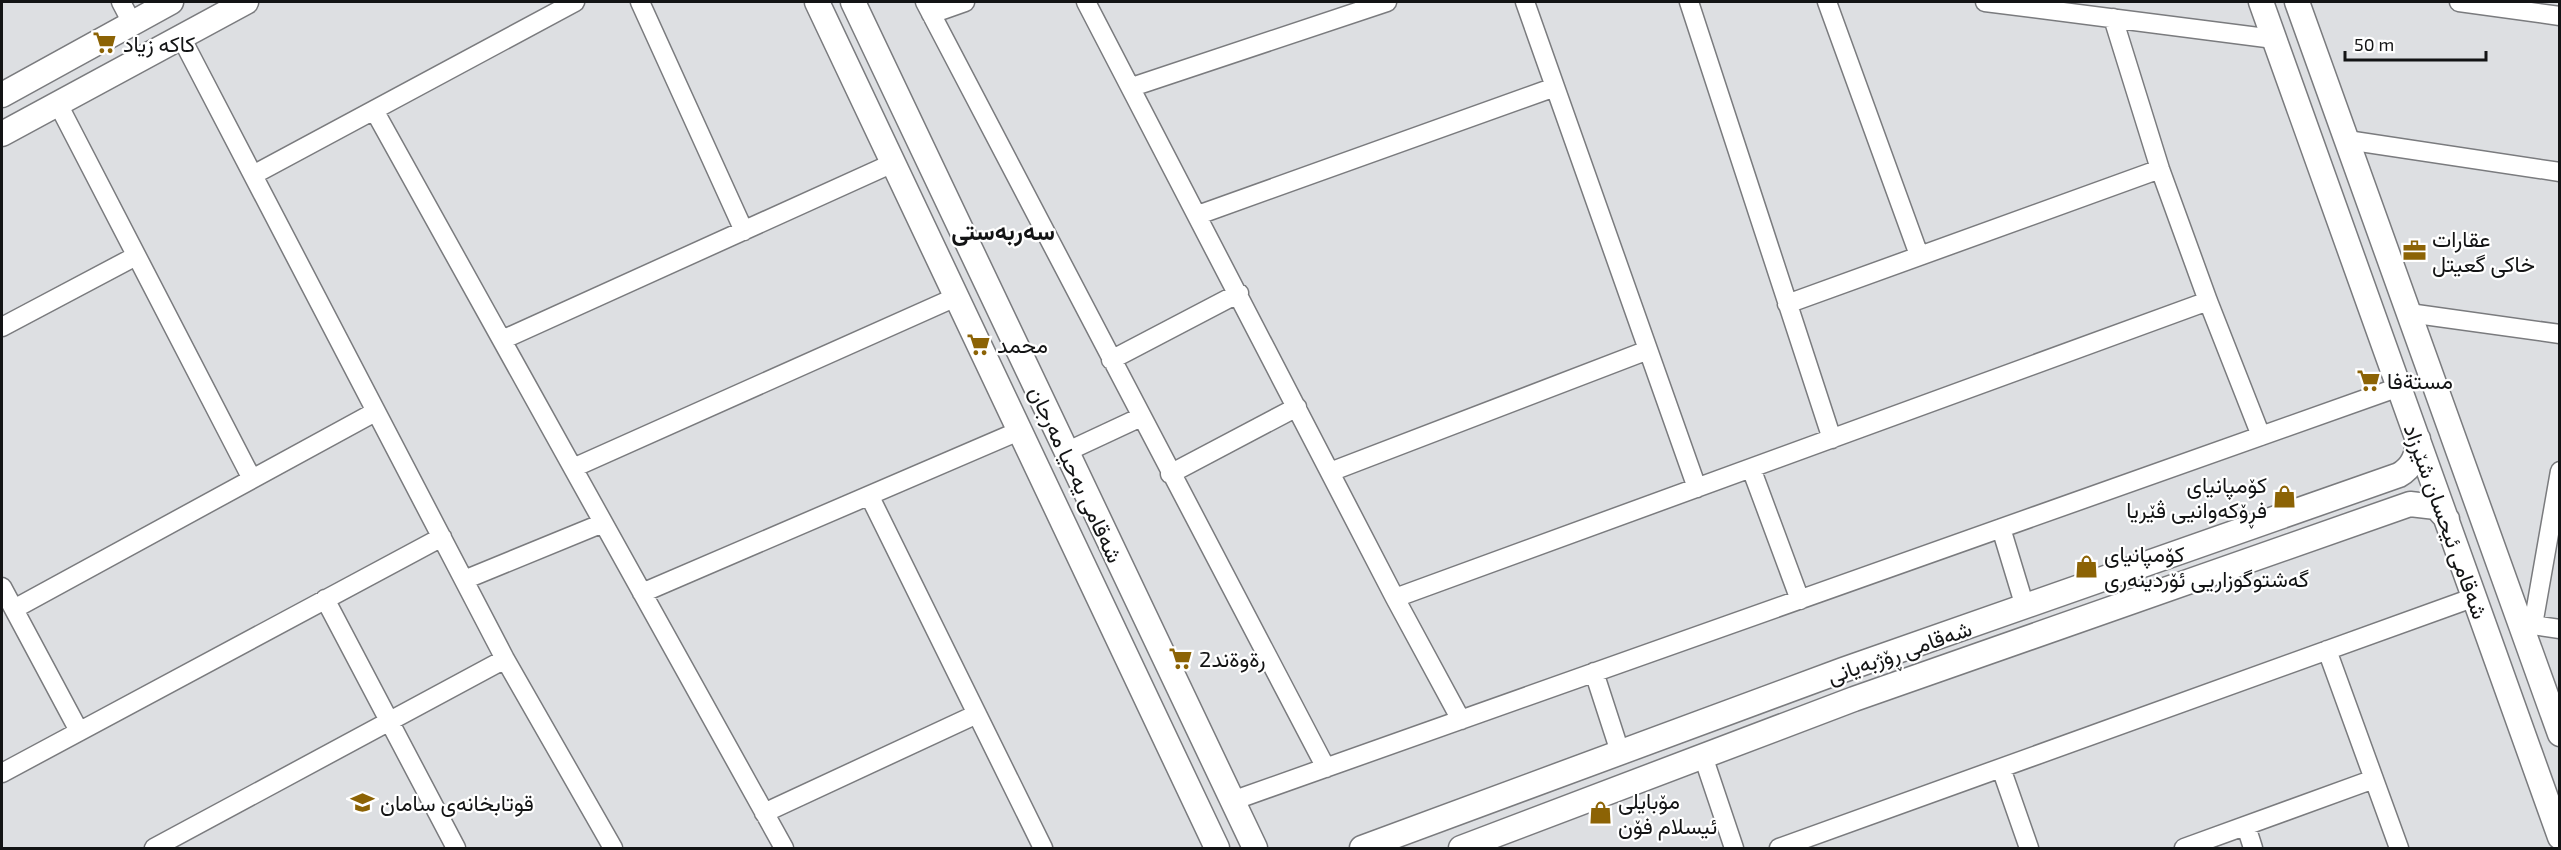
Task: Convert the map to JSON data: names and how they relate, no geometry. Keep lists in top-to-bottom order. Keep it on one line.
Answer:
{"streets":{"street":["شەقامی یەحیا مەرجان","شەقامی ئیحسان شێرزاد","شەقامی ڕۆژبەیانی"]},"districts":["سه‌ربه‌ستی"],"places":{"supermarket":["کاکە زیاد","محمد","مستةفا","رةوةند2"],"office":["عقارات خاكى گعيتل"],"shop":["کۆمپانیای فڕۆکەوانیی ڤێریا","کۆمپانیای گەشتوگوزاریی ئۆردینەری","مۆبایلی ئیسلام فۆن"],"school or university":["قوتابخانەی سامان"]},"scale_bar":"50 m"}
